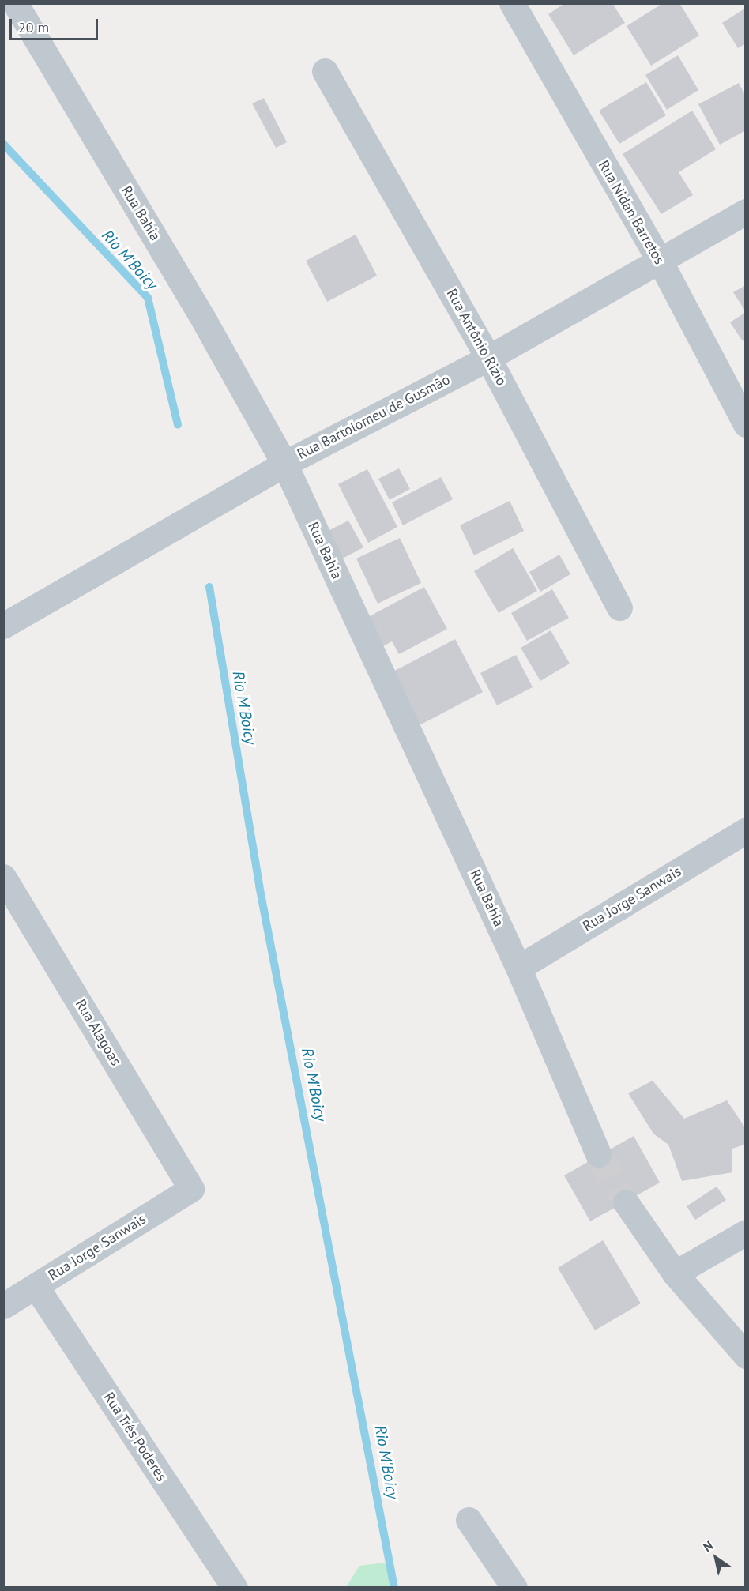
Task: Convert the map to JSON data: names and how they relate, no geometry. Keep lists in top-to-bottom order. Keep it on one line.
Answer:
{"streets":{"street":["Rua Nidan Barretos","Rua Bahia","Rua Antônio Rizio","Rua Bartolomeu de Gusmão","Rua Jorge Sanwais","Rua Alagoas","Rua Três Poderes"]},"crossings":[["Rua Nidan Barretos","Rua Bartolomeu de Gusmão"],["Rua Bahia","Rua Bartolomeu de Gusmão"],["Rua Bahia","Rua Jorge Sanwais"],["Rua Antônio Rizio","Rua Bartolomeu de Gusmão"],["Rua Jorge Sanwais","Rua Alagoas"],["Rua Jorge Sanwais","Rua Três Poderes"]],"water":["Rio M'Boicy"],"scale_bar":"20 m","north":"top left"}
